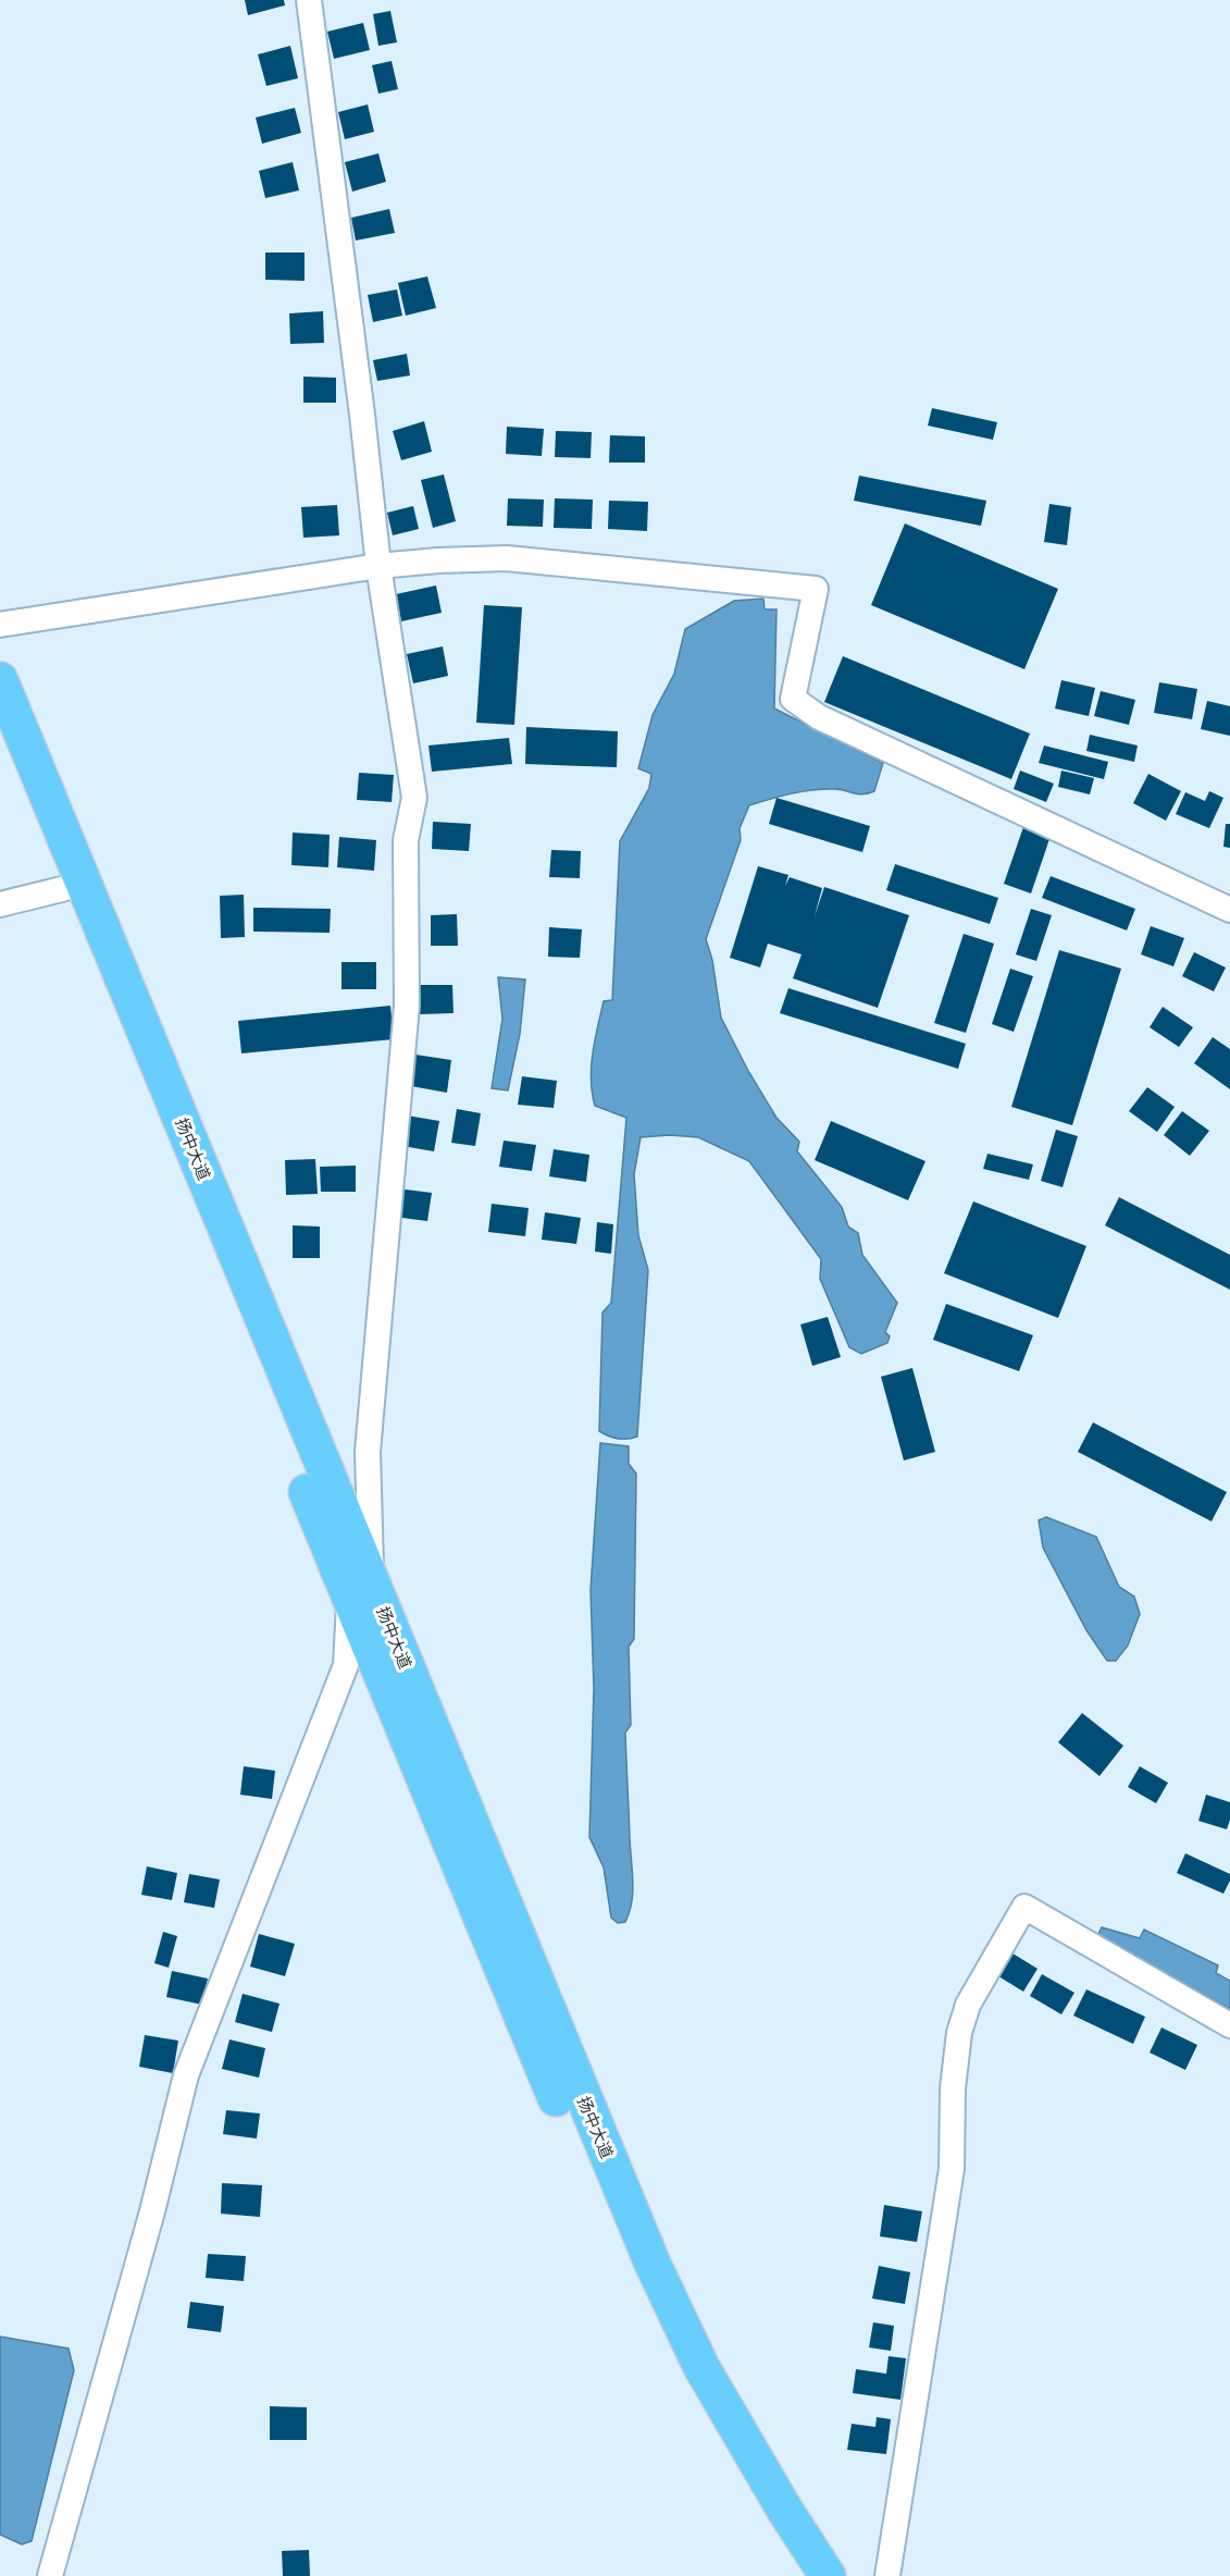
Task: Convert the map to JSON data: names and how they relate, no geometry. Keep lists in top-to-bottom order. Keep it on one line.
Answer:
{"streets":{"main road":["扬中大道"]}}
